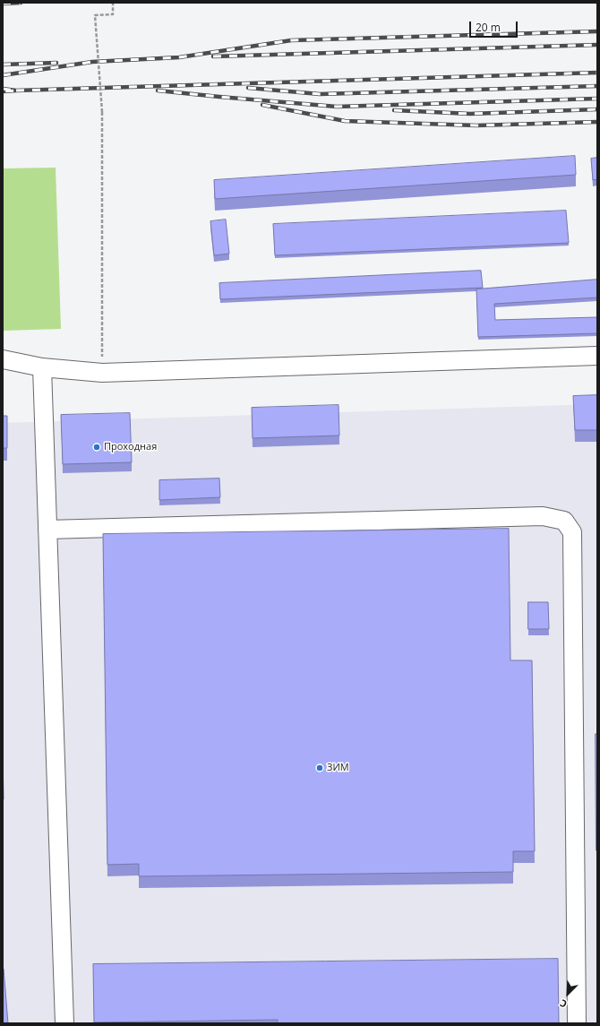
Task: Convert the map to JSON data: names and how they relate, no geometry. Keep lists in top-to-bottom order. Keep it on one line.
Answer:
{"places":["Проходная","ЗИМ"],"scale_bar":"20 m","north":"bottom left"}
